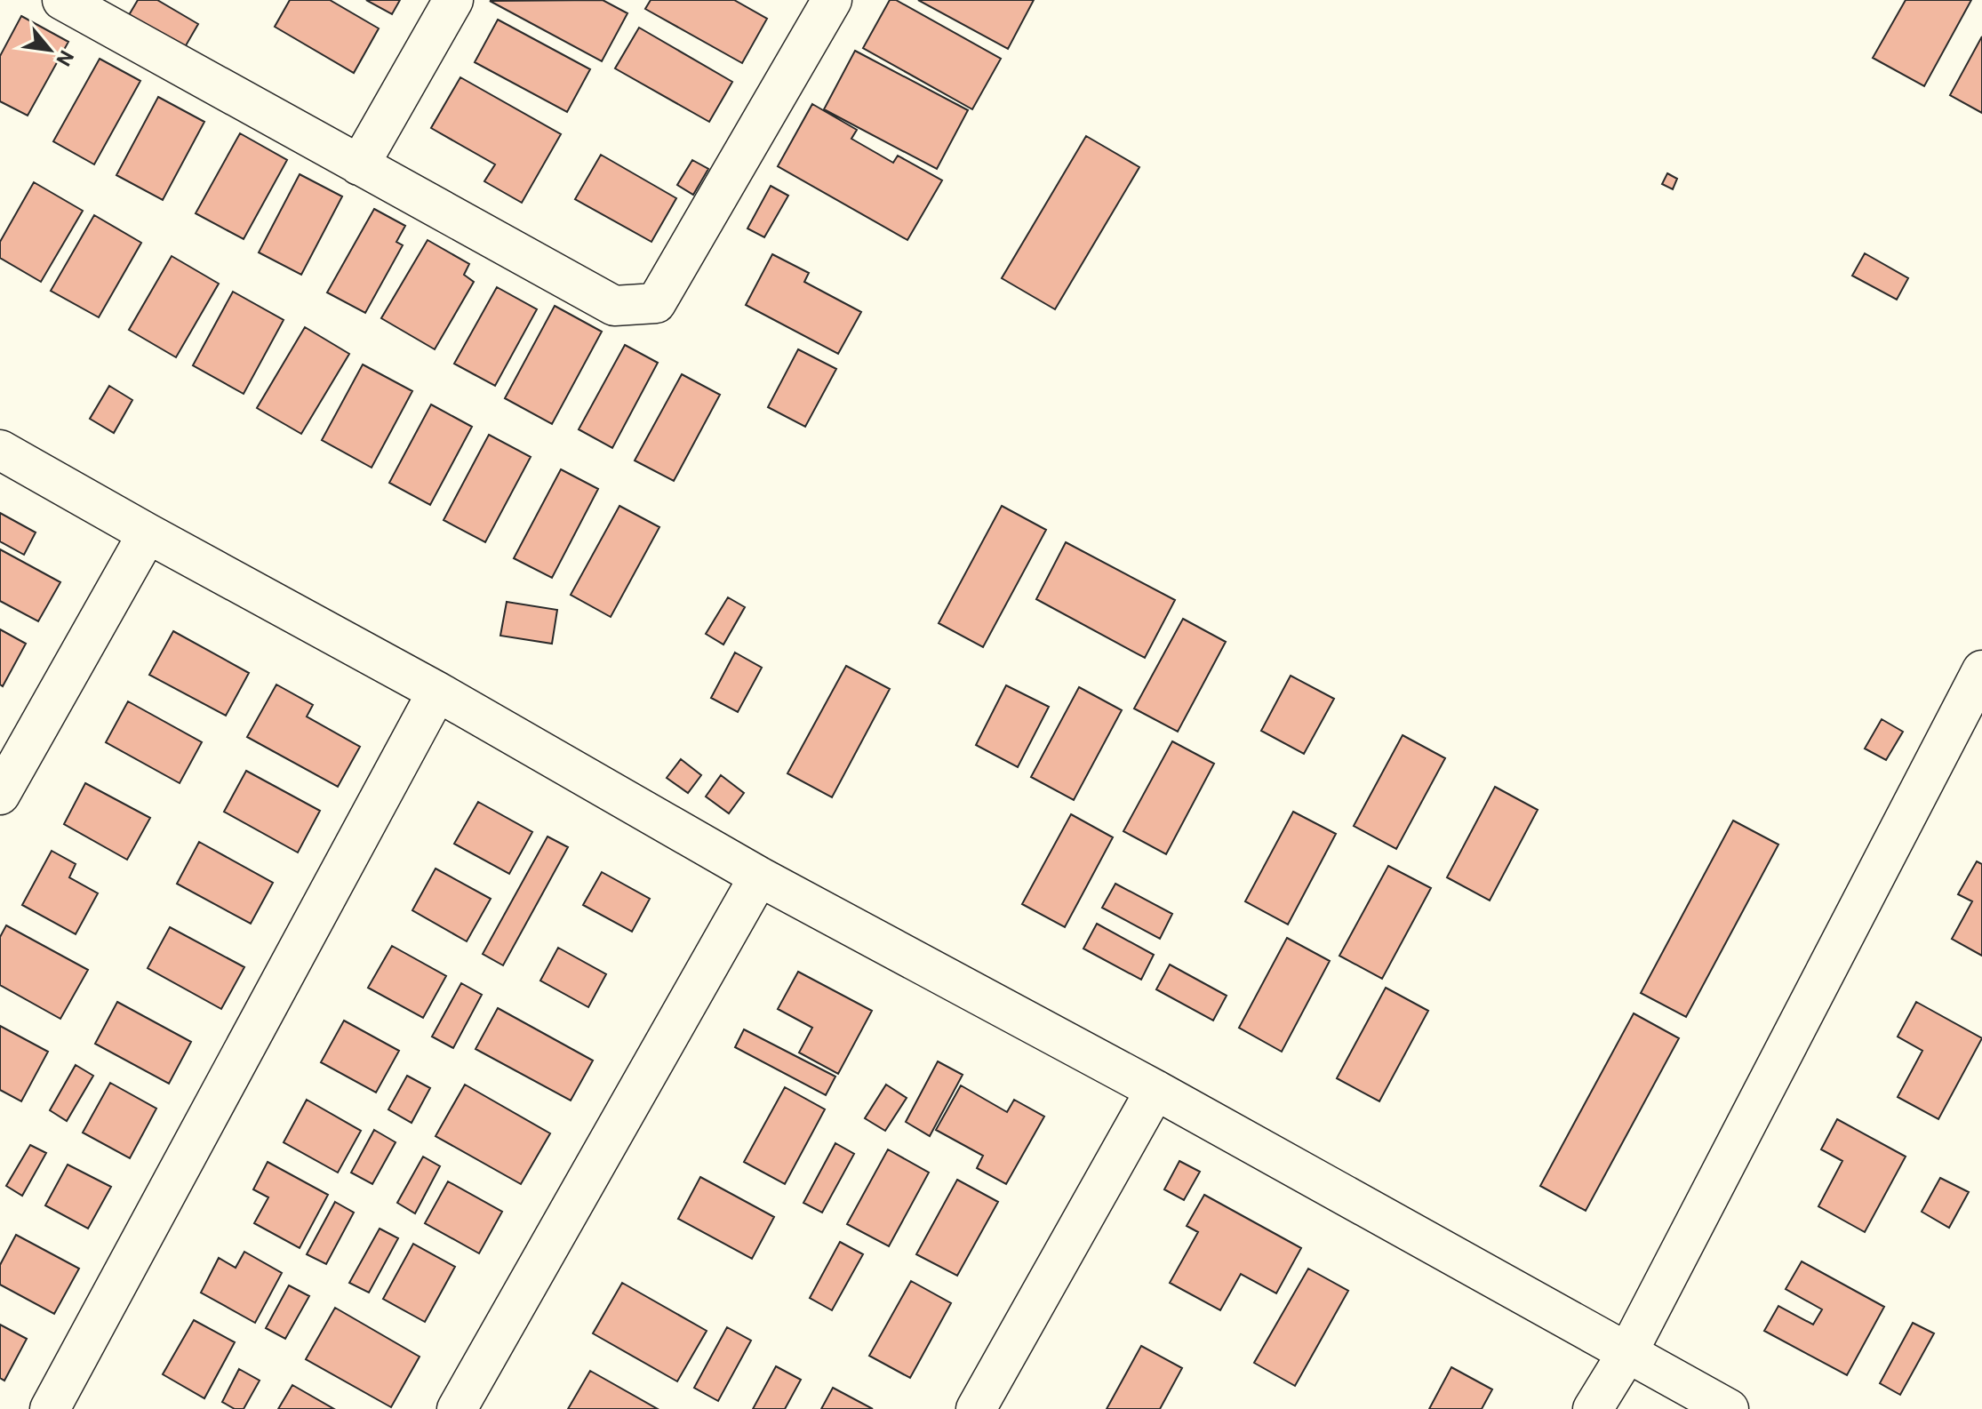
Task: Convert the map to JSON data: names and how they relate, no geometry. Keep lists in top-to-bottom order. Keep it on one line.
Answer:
{"north":"bottom right"}
